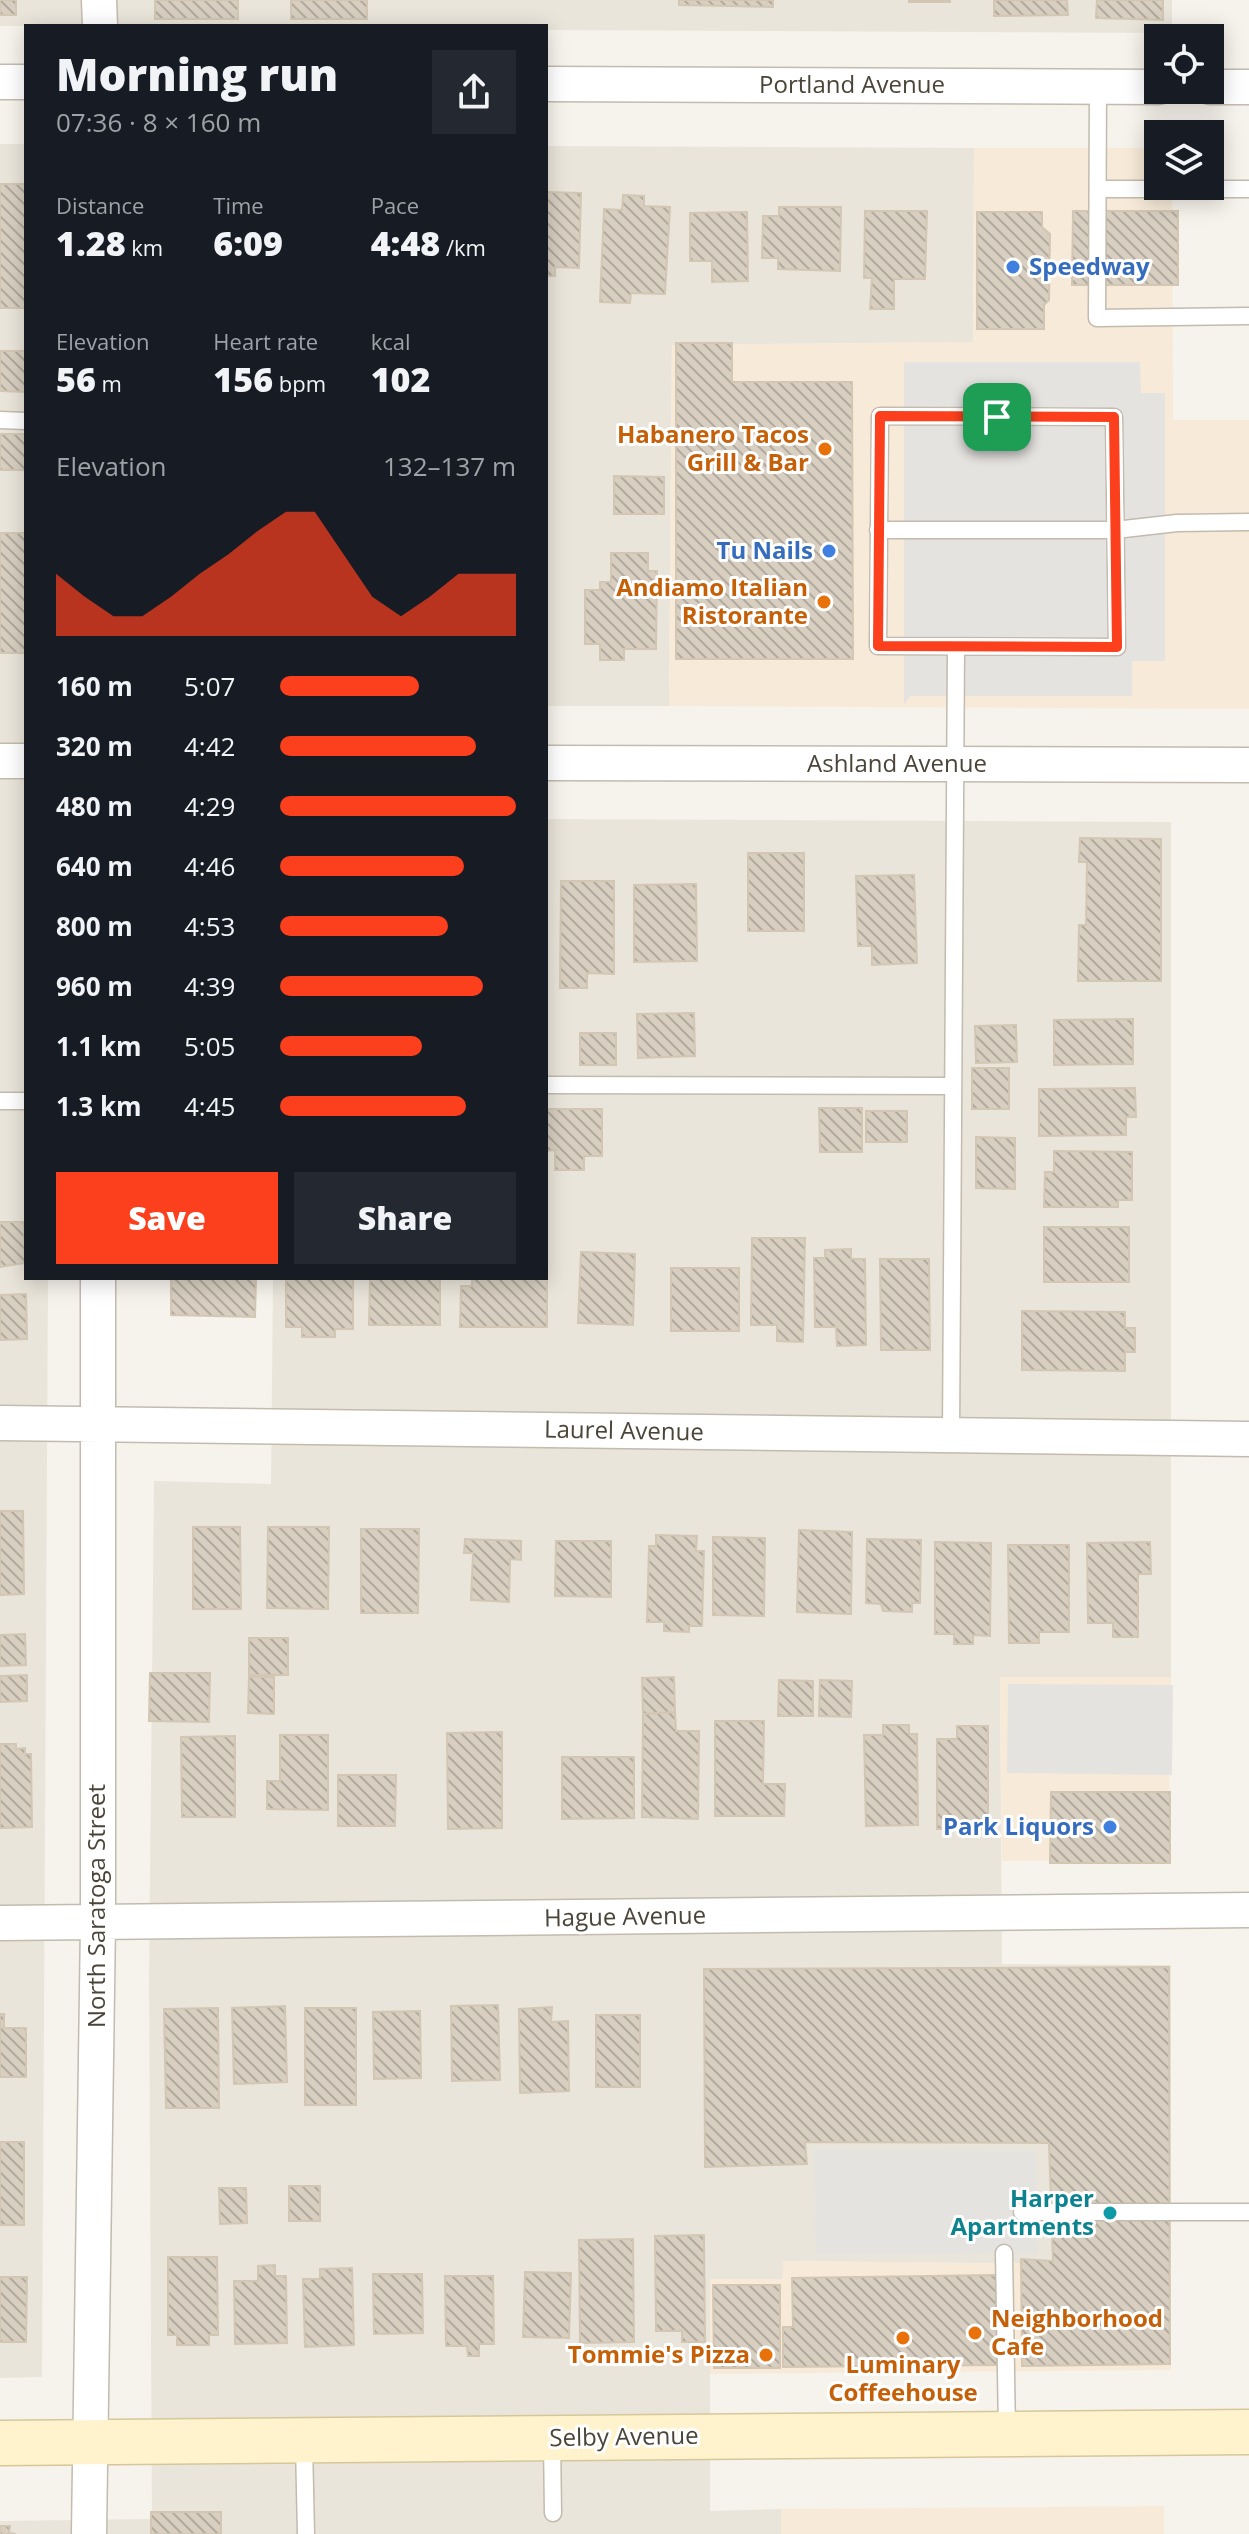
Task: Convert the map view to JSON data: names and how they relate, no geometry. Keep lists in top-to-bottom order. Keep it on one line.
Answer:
{"streets":{"main road":["Selby Avenue"],"street":["Portland Avenue","Ashland Avenue","Laurel Avenue","North Saratoga Street","Hague Avenue"]},"crossings":[["Laurel Avenue","North Saratoga Street"],["North Saratoga Street","Hague Avenue"],["North Saratoga Street","Selby Avenue"]],"places":["Speedway","Habanero Tacos Grill & Bar","Tu Nails","Andiamo Italian Ristorante","Park Liquors","Harper Apartments","Neighborhood Cafe","Luminary Coffeehouse","Tommie's Pizza"],"page":{"heading":["Morning run","07:36 · 8 × 160 m"],"stats":[["Distance","1.28 km"],["Time","6:09"],["Pace","4:48 /km"],["Elevation","56 m"],["Heart rate","156 bpm"],["kcal","102"]],"chart":["Elevation","132–137 m"],"list":[{"name":"160 m","note":"5:07"},{"name":"320 m","note":"4:42"},{"name":"480 m","note":"4:29"},{"name":"640 m","note":"4:46"},{"name":"800 m","note":"4:53"},{"name":"960 m","note":"4:39"},{"name":"1.1 km","note":"5:05"},{"name":"1.3 km","note":"4:45"}],"buttons":["Save","Share"]}}
